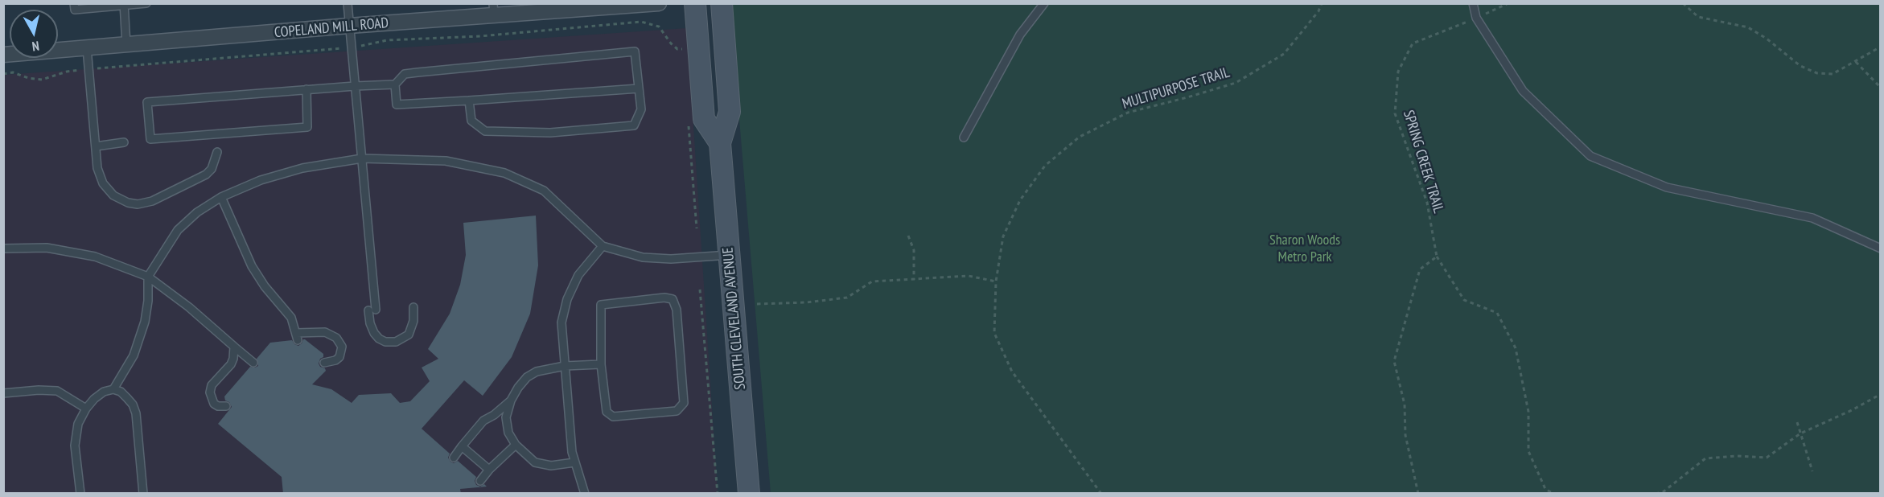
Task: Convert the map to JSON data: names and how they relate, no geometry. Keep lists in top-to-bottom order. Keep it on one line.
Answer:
{"streets":{"main road":["SOUTH CLEVELAND AVENUE"],"street":["COPELAND MILL ROAD"],"path":["MULTIPURPOSE TRAIL","SPRING CREEK TRAIL"]},"parks":["Sharon Woods Metro Park"],"north":"bottom"}
